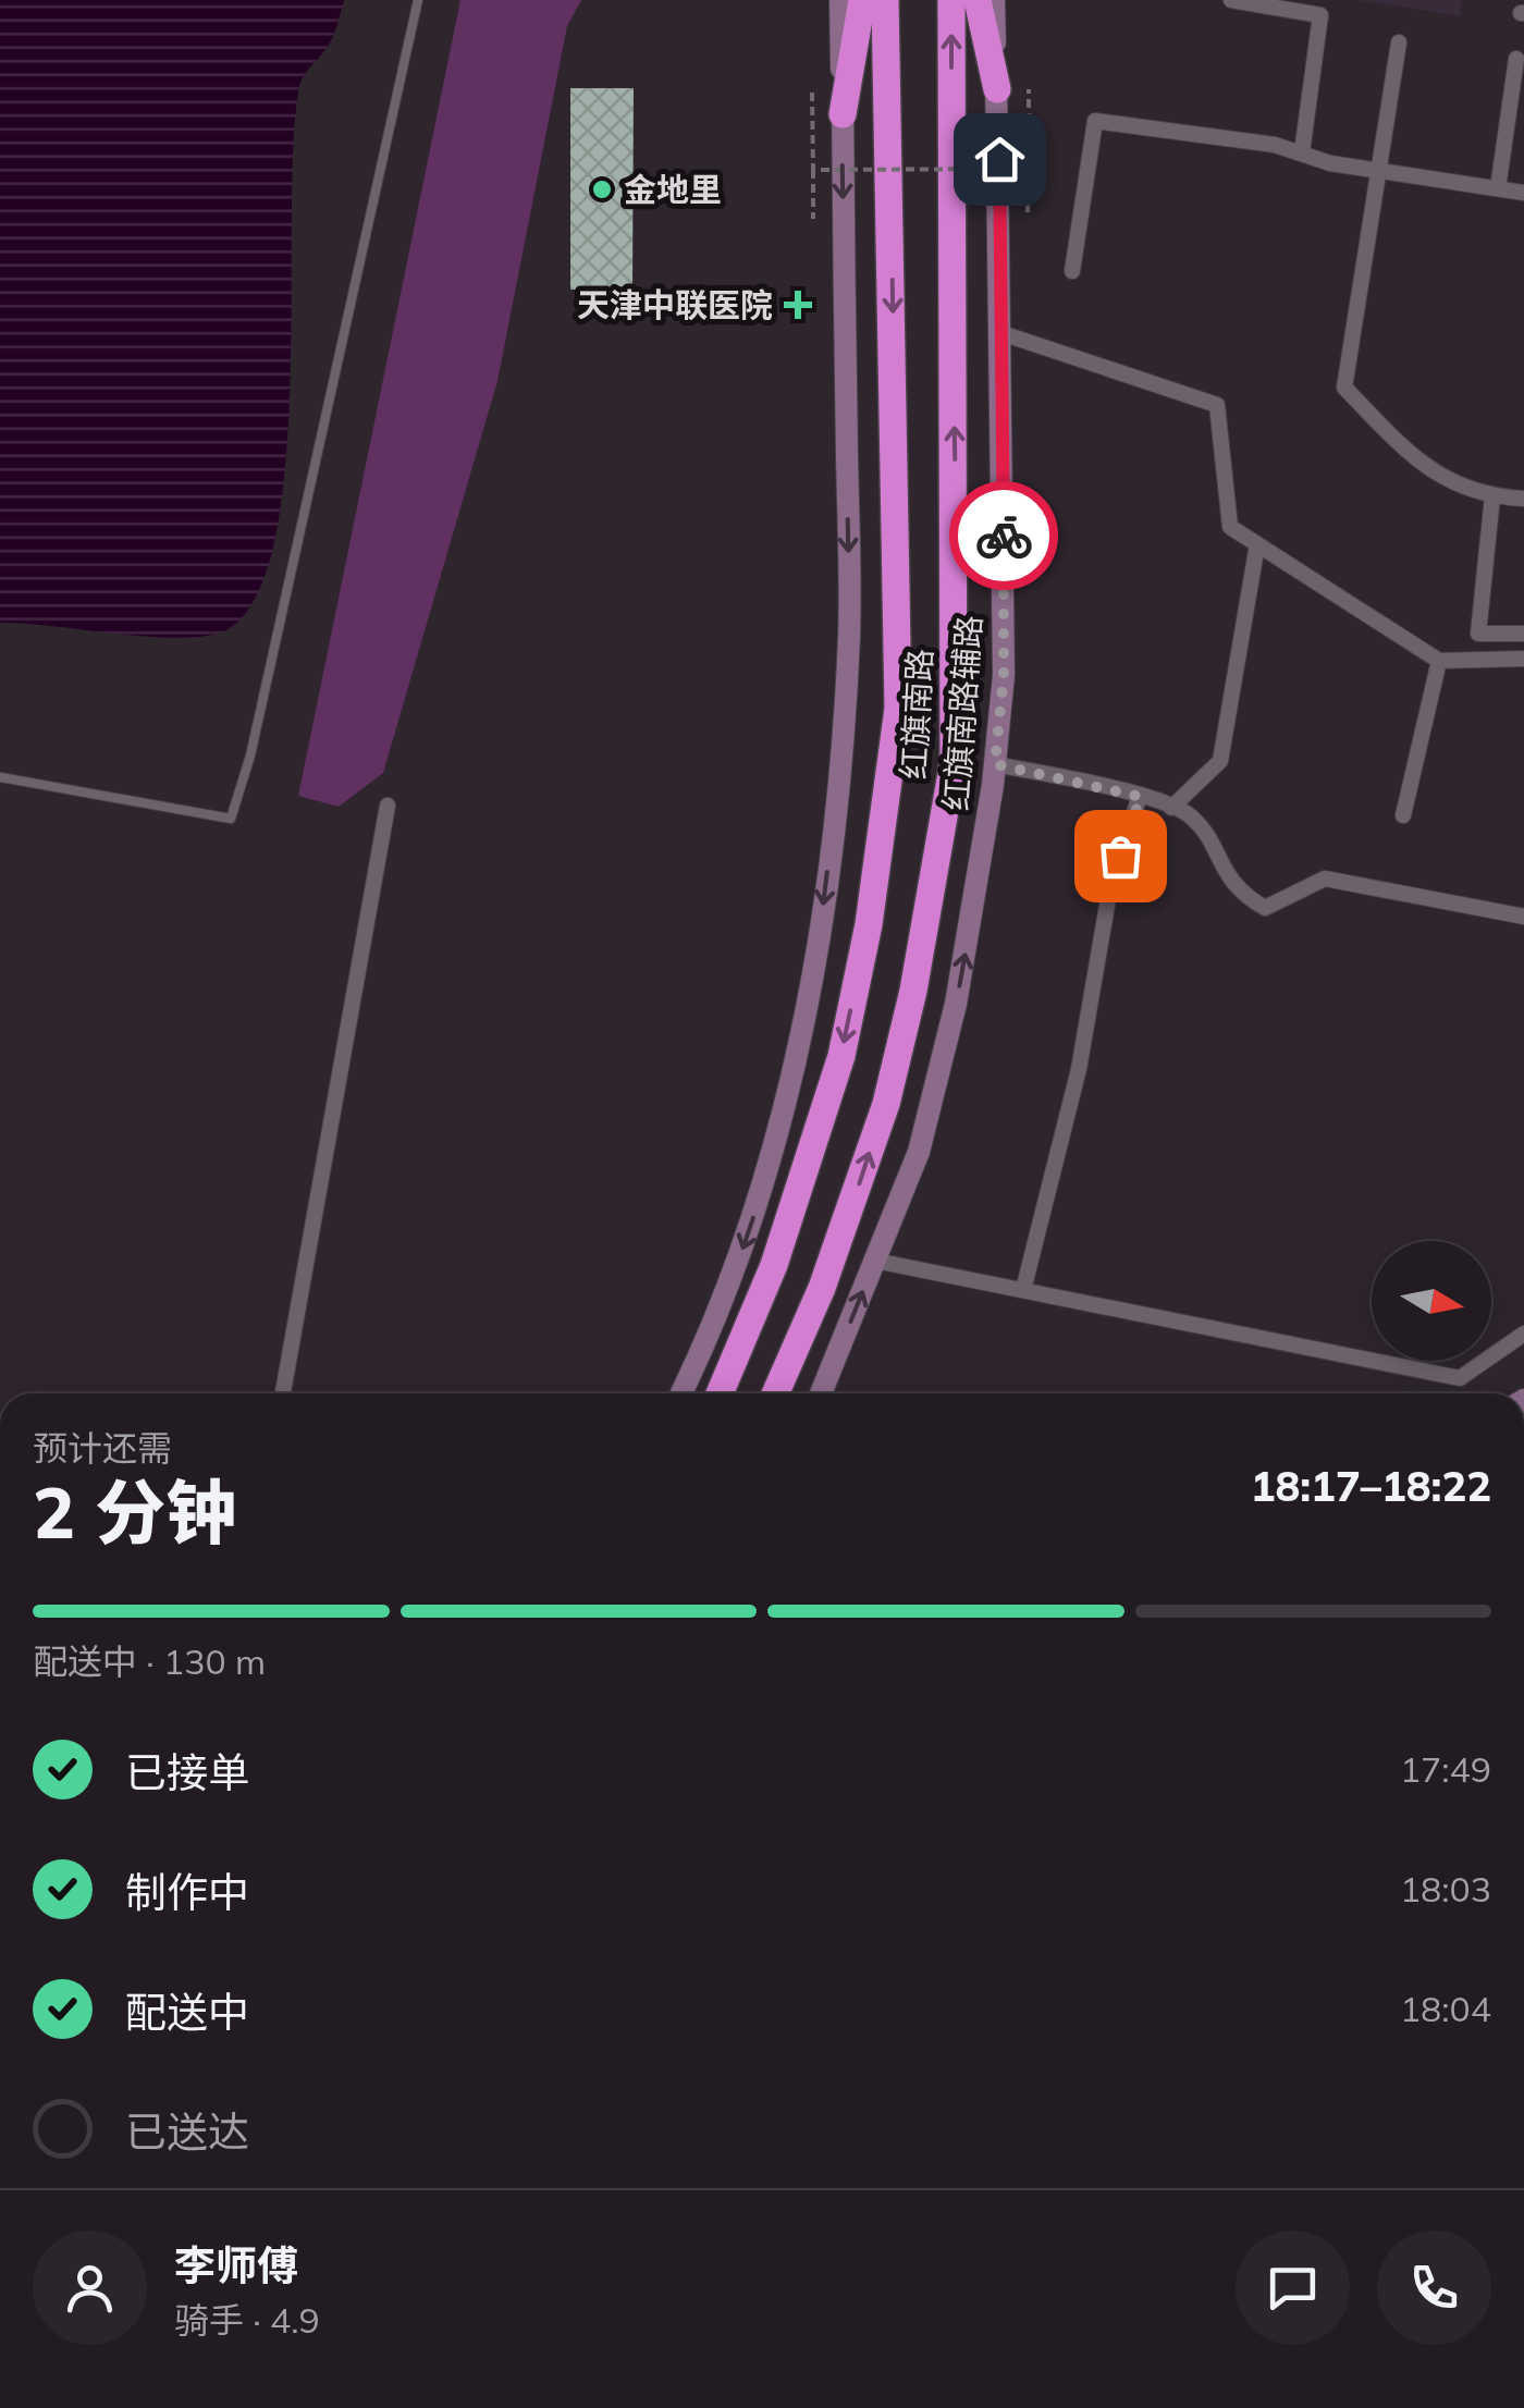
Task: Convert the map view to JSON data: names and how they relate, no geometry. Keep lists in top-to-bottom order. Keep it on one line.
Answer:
{"streets":{"highway":["红旗南路"],"main road":["红旗南路辅路"]},"places":{"other":["金地里"],"health":["天津中联医院"]},"north":"right","page":{"heading":["2 分钟","预计还需","18:17–18:22"],"panel":["李师傅","骑手 · 4.9"],"bar":"配送中 · 130 m","list":[["已接单","17:49"],["制作中","18:03"],["配送中","18:04"],"已送达"]}}
